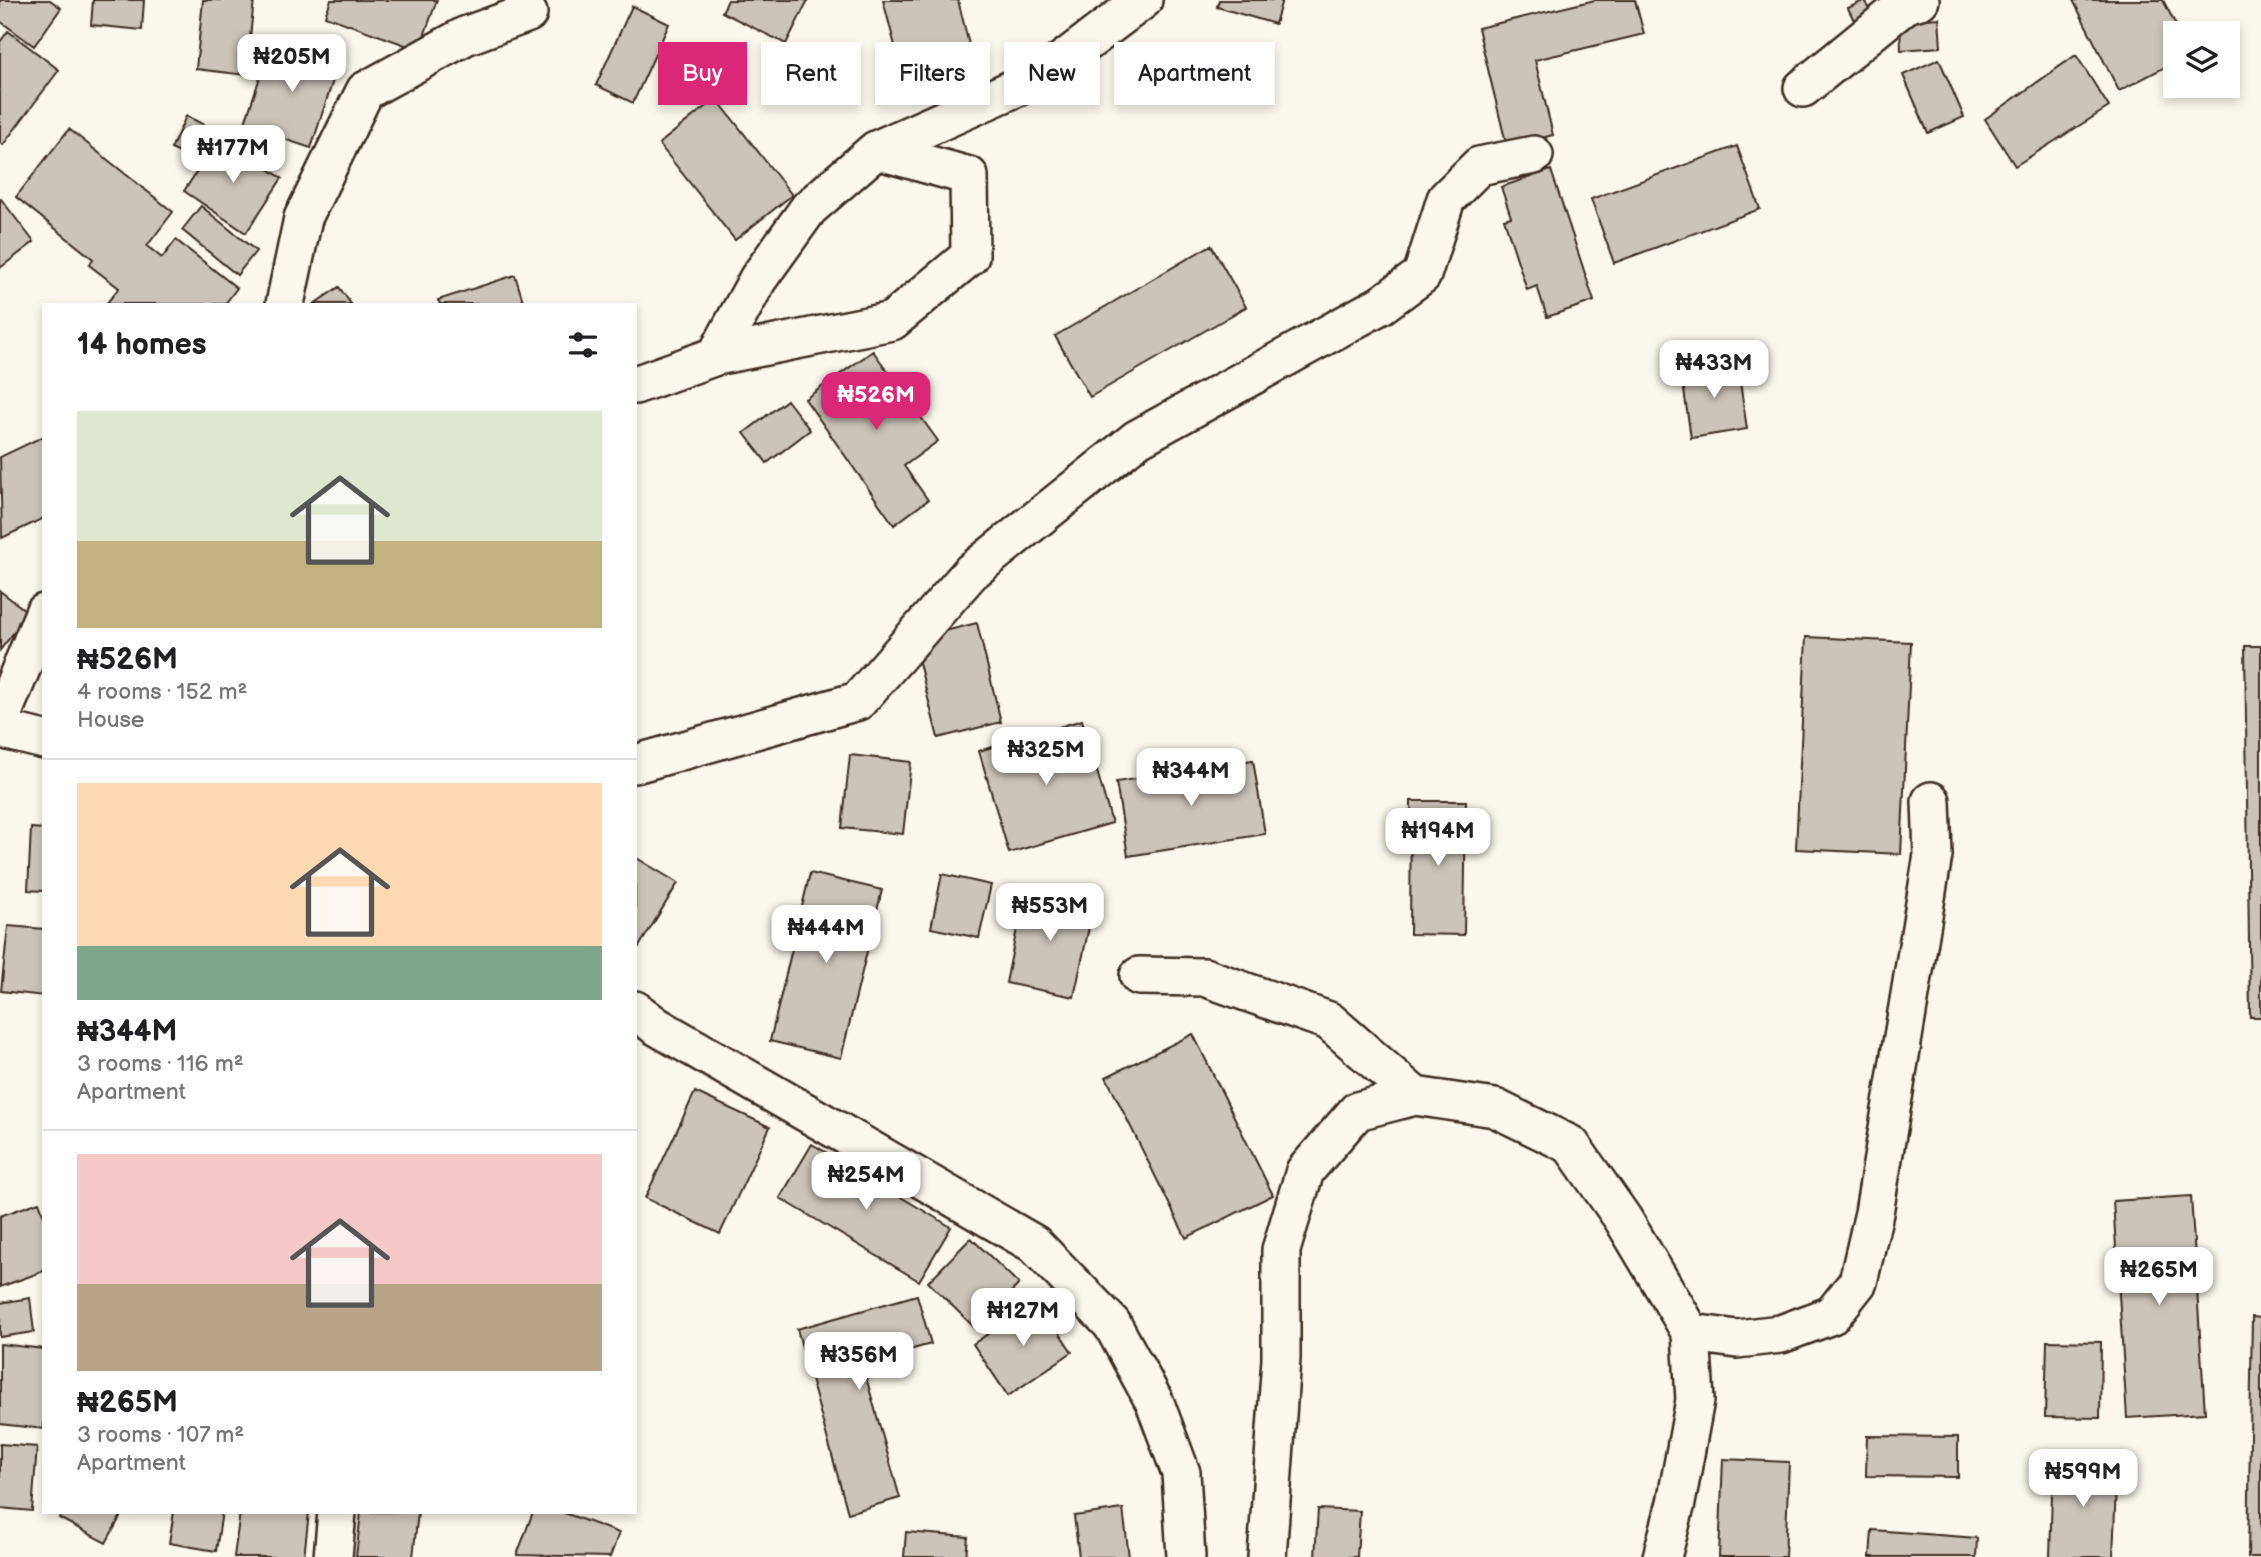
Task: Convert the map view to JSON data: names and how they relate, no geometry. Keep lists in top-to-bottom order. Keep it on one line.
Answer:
{"page":{"price":["₦205M","₦177M","₦433M","₦526M","₦325M","₦344M","₦194M","₦553M","₦444M","₦254M","₦265M","₦127M","₦356M","₦599M"],"chip":["Buy","Rent","Filters","New","Apartment"],"heading":"14 homes","list":[{"name":"₦526M","note":"4 rooms · 152 m² · House"},{"name":"₦344M","note":"3 rooms · 116 m² · Apartment"},{"name":"₦265M","note":"3 rooms · 107 m² · Apartment"}]}}
